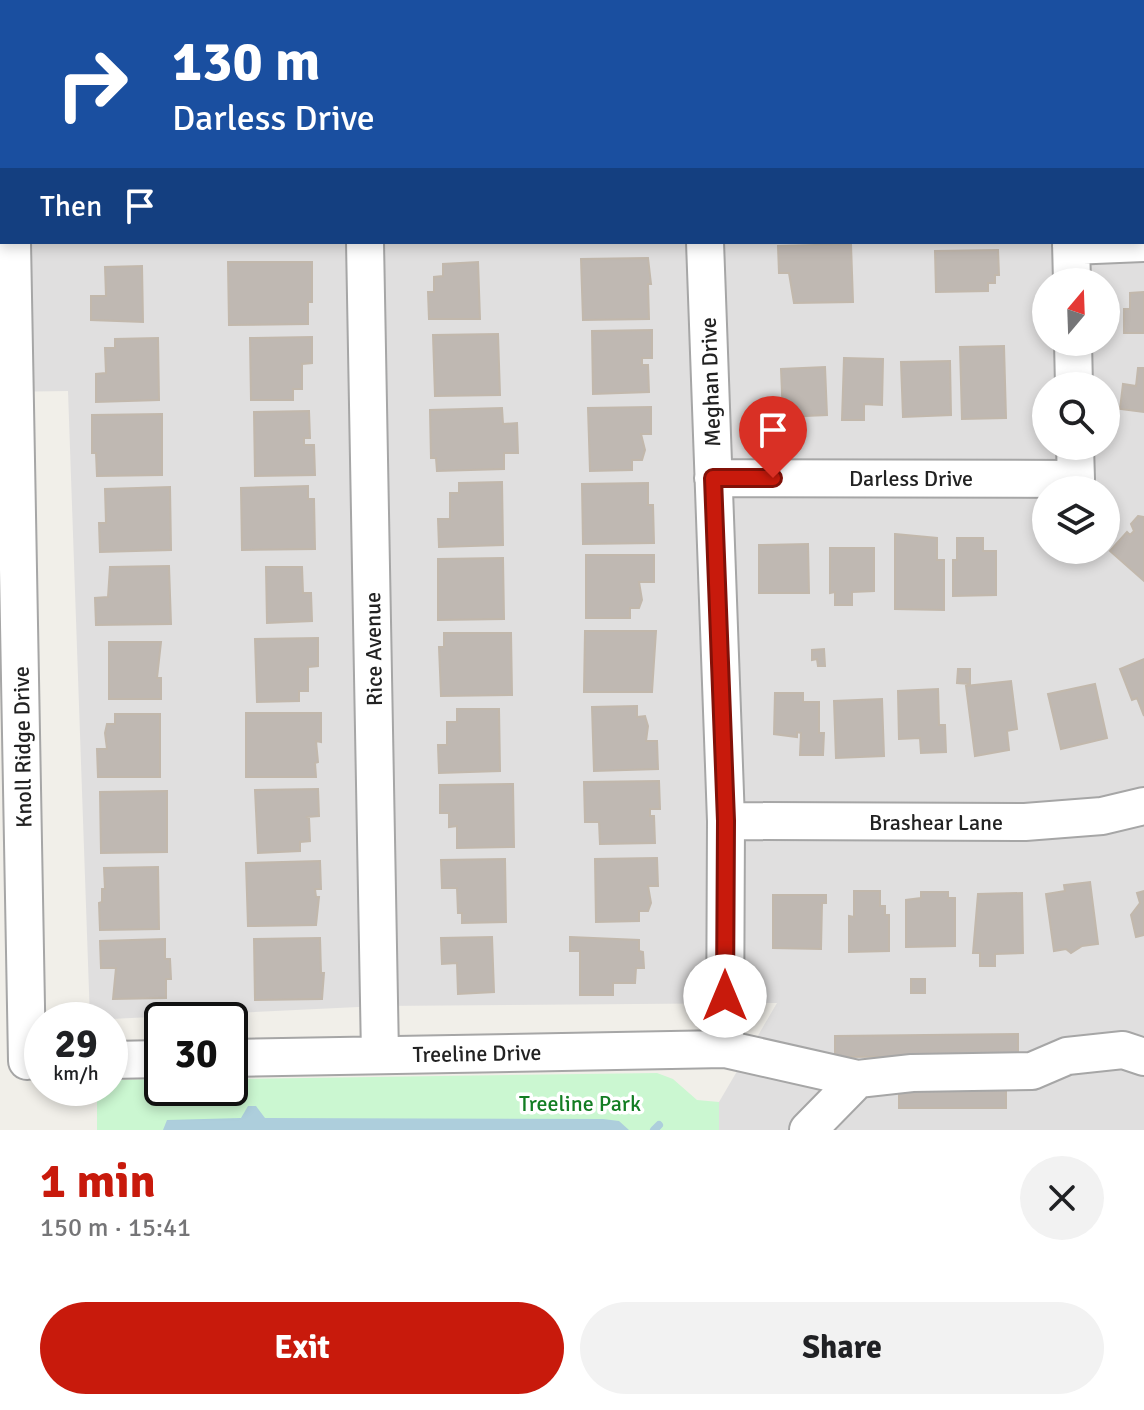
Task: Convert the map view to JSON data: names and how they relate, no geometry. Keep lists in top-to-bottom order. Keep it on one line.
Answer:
{"streets":{"street":["Meghan Drive","Darless Drive","Rice Avenue","Knoll Ridge Drive","Brashear Lane","Treeline Drive"]},"crossings":[["Meghan Drive","Darless Drive"],["Meghan Drive","Brashear Lane"],["Meghan Drive","Treeline Drive"],["Rice Avenue","Treeline Drive"]],"parks":["Treeline Park"],"north":"top","page":{"turn":["130 m","Darless Drive"],"then":"Then","speed":"29 km/h","limit":"30","heading":["1 min","150 m · 15:41"],"buttons":["Exit","Share"]}}
